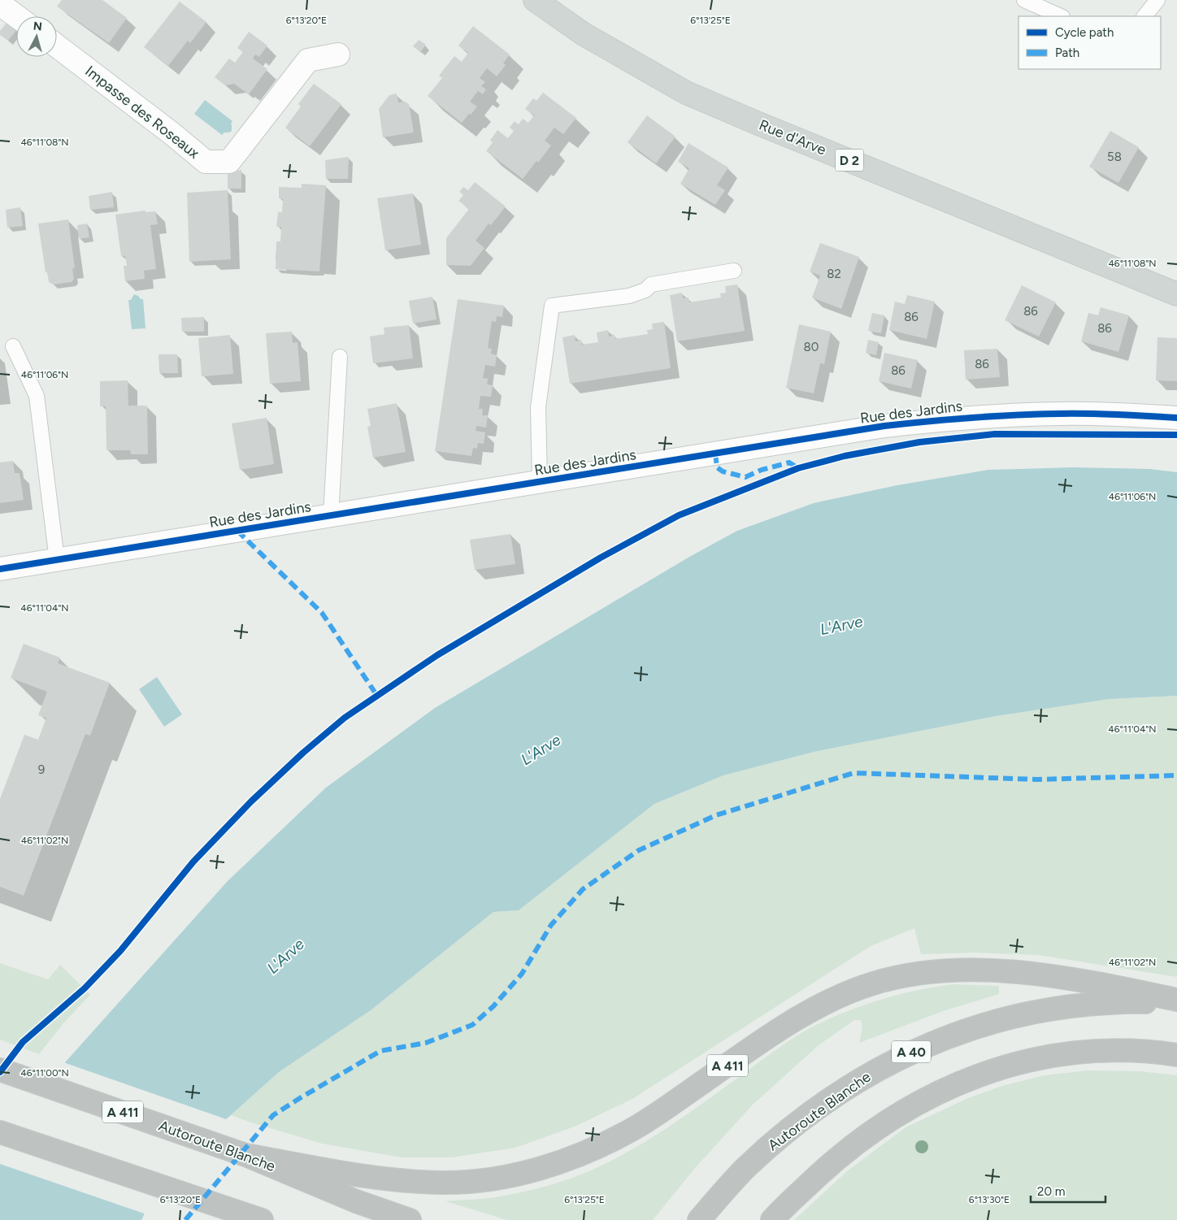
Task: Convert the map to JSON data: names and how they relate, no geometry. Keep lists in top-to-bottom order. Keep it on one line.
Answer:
{"streets":{"highway":["A 40","A 411","Autoroute Blanche"],"main road":["Rue d'Arve","D 2"],"street":["Impasse des Roseaux","Rue des Jardins"]},"crossings":[["A 411","Autoroute Blanche"]],"water":["L'Arve"],"house_numbers":["58","82","86","86","86","80","86","86","9"],"legend":["Cycle path","Path"],"scale_bar":"20 m","north":"top","coordinates":["6°13'20\"E","6°13'25\"E","46°11'08\"N","46°11'06\"N","46°11'04\"N","46°11'02\"N","46°11'00\"N","6°13'30\"E"]}
